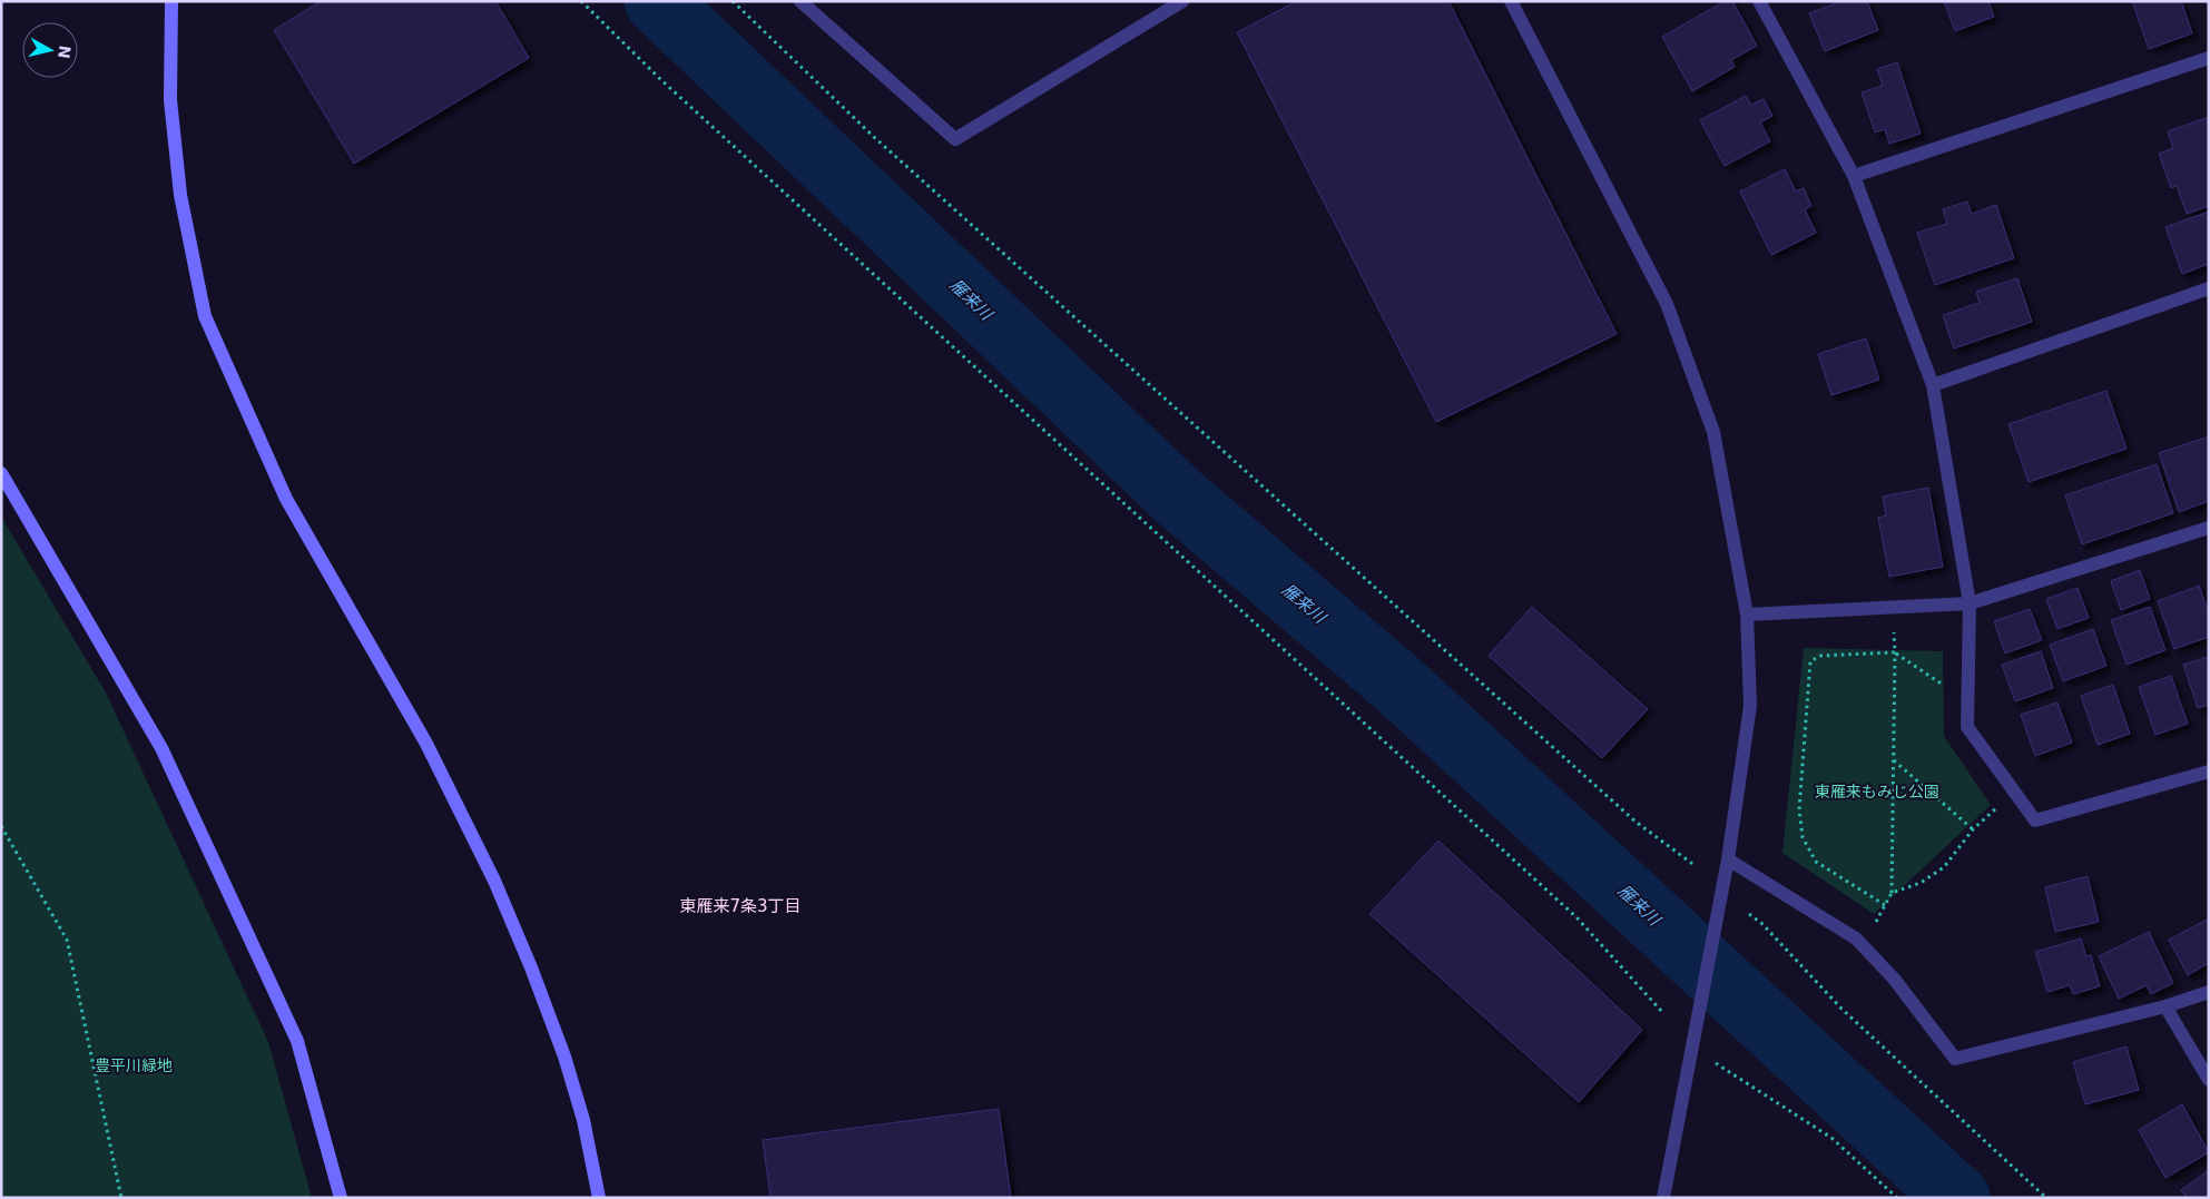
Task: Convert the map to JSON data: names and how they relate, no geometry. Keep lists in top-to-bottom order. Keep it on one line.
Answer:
{"districts":["東雁来7条3丁目"],"water":["雁来川"],"parks":["東雁来もみじ公園","豊平川緑地"],"north":"right"}
